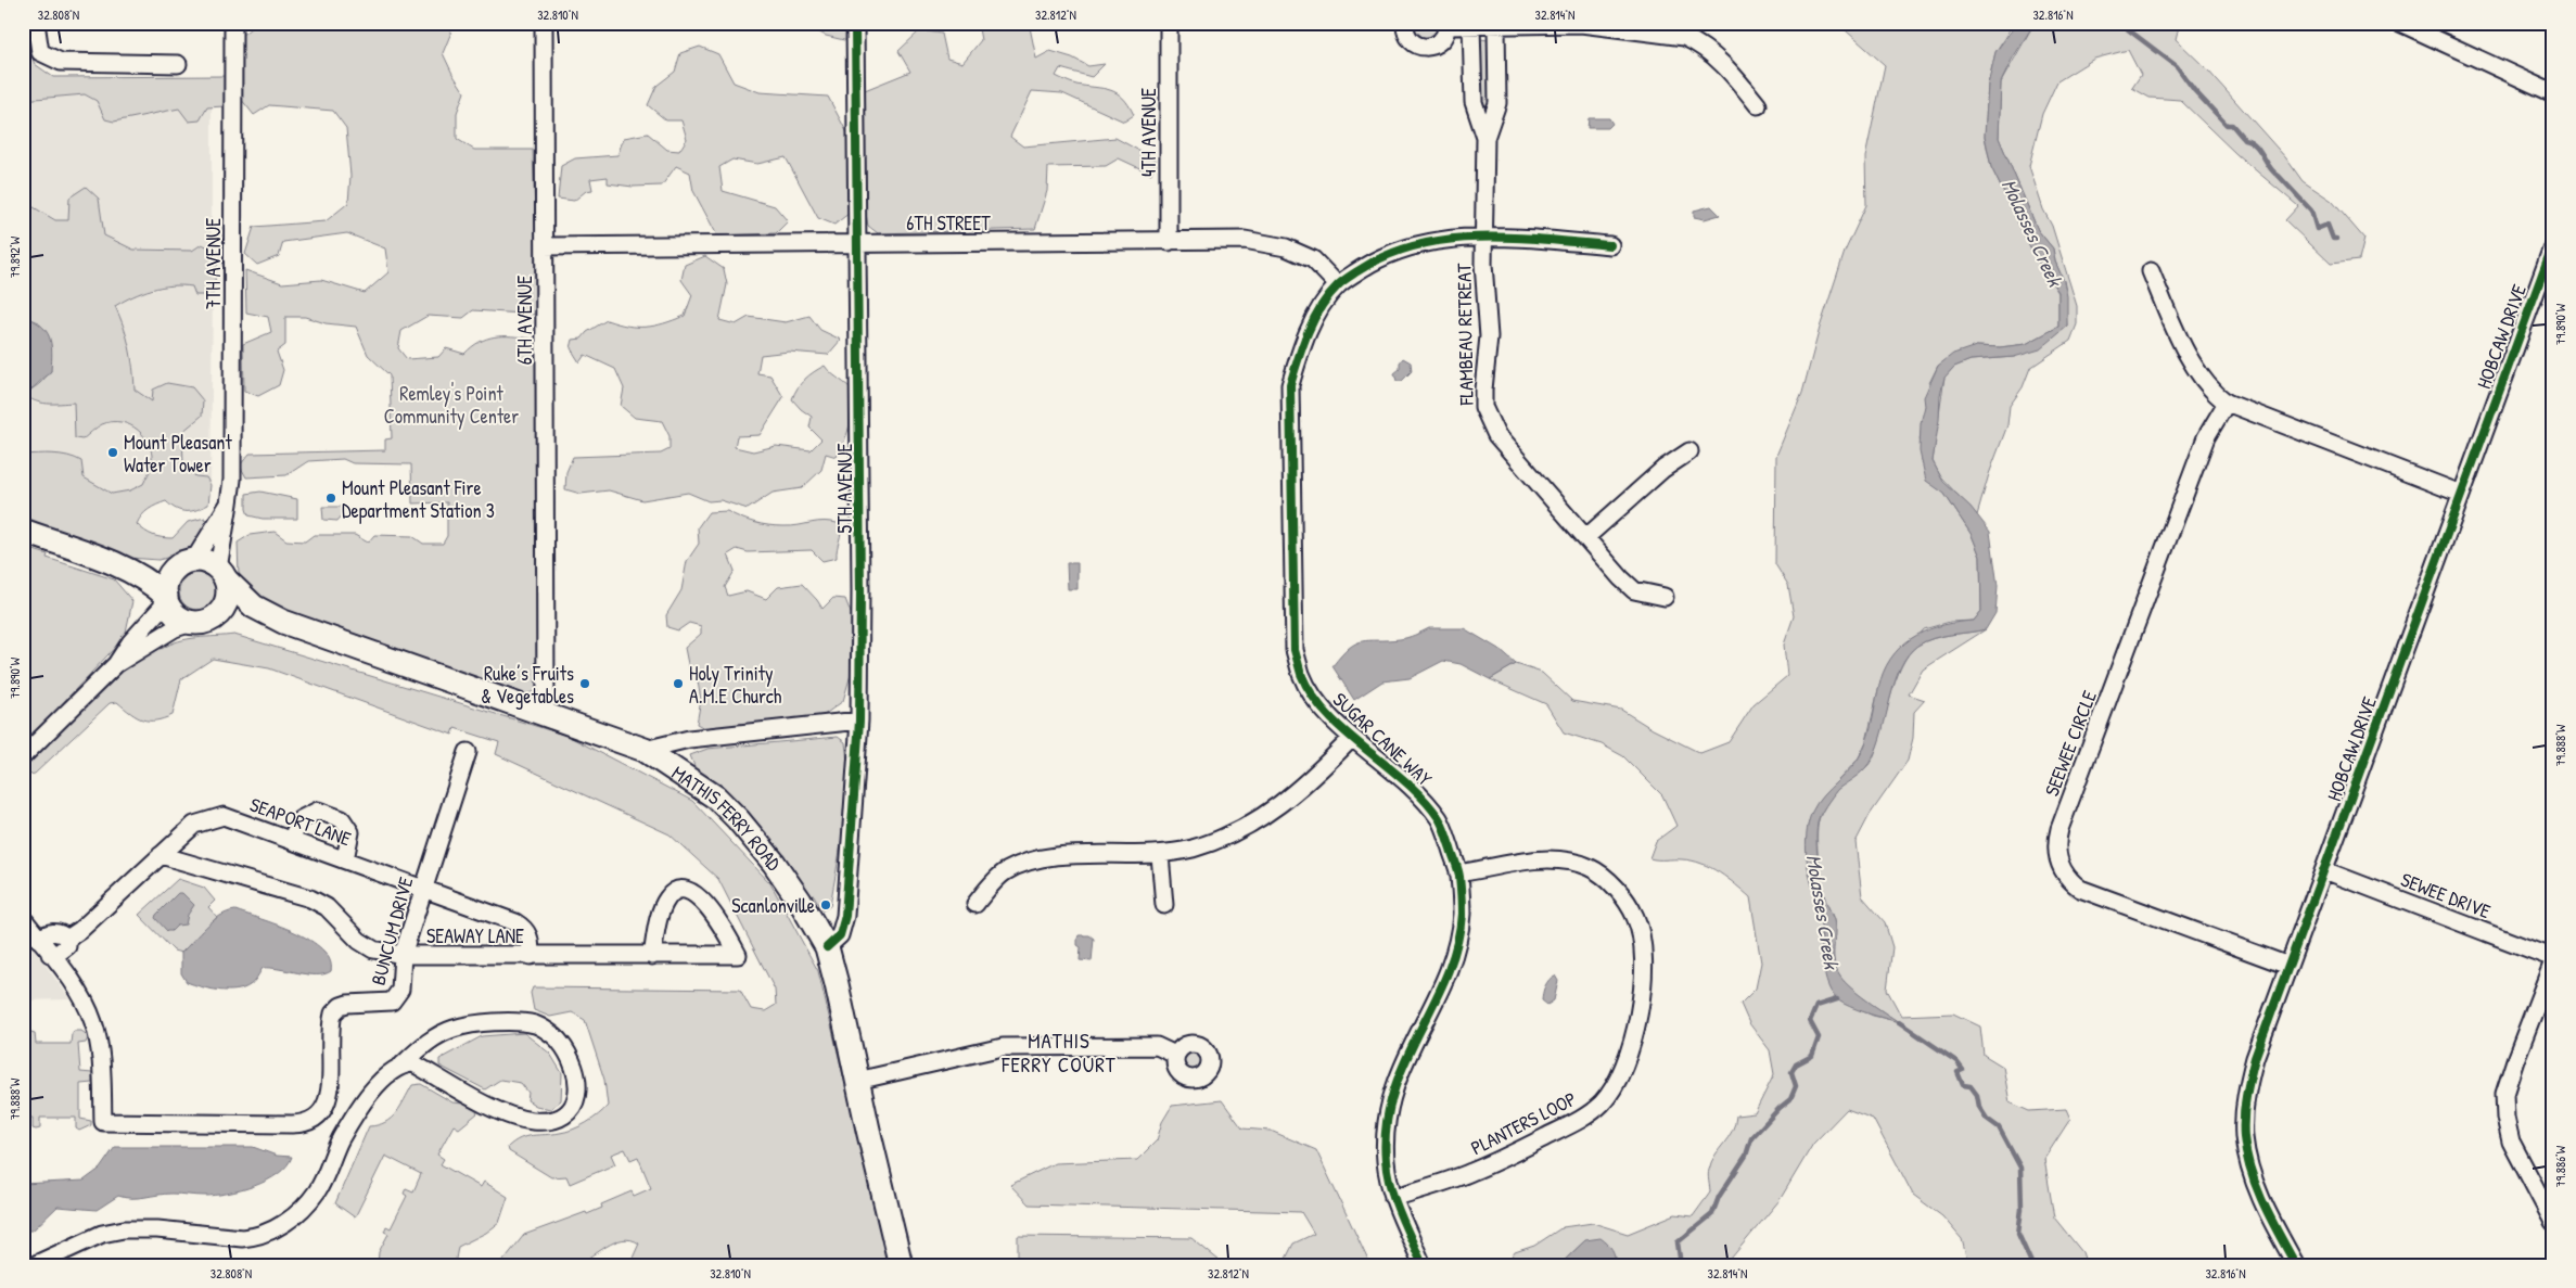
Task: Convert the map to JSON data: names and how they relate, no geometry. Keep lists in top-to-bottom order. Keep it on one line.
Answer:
{"streets":{"main road":["MATHIS FERRY ROAD"],"street":["4TH AVENUE","6TH STREET","7TH AVENUE","6TH AVENUE","FLAMBEAU RETREAT","HOBCAW DRIVE","5TH AVENUE","SUGAR CANE WAY","SEEWEE CIRCLE","SEAPORT LANE","SEWEE DRIVE","BUNCUM DRIVE","SEAWAY LANE","PLANTERS LOOP"]},"crossings":[["4TH AVENUE","6TH STREET"],["6TH STREET","6TH AVENUE"],["6TH STREET","5TH AVENUE"],["6TH STREET","SUGAR CANE WAY"],["7TH AVENUE","MATHIS FERRY ROAD"],["6TH AVENUE","MATHIS FERRY ROAD"],["FLAMBEAU RETREAT","SUGAR CANE WAY"],["HOBCAW DRIVE","SEEWEE CIRCLE"],["HOBCAW DRIVE","SEWEE DRIVE"],["5TH AVENUE","MATHIS FERRY ROAD"],["SUGAR CANE WAY","PLANTERS LOOP"],["SEAPORT LANE","BUNCUM DRIVE"],["SEAPORT LANE","SEAWAY LANE"],["BUNCUM DRIVE","SEAWAY LANE"]],"districts":["MATHIS FERRY COURT"],"water":["Molasses Creek"],"parks":["Remley's Point Community Center"],"places":["Mount Pleasant Water Tower","Mount Pleasant Fire Department Station 3","Ruke’s Fruits & Vegetables","Holy Trinity A.M.E Church","Scanlonville"],"coordinates":["32.808°N","32.810°N","32.812°N","32.814°N","32.816°N","79.892°W","79.890°W","79.888°W","79.886°W"]}
